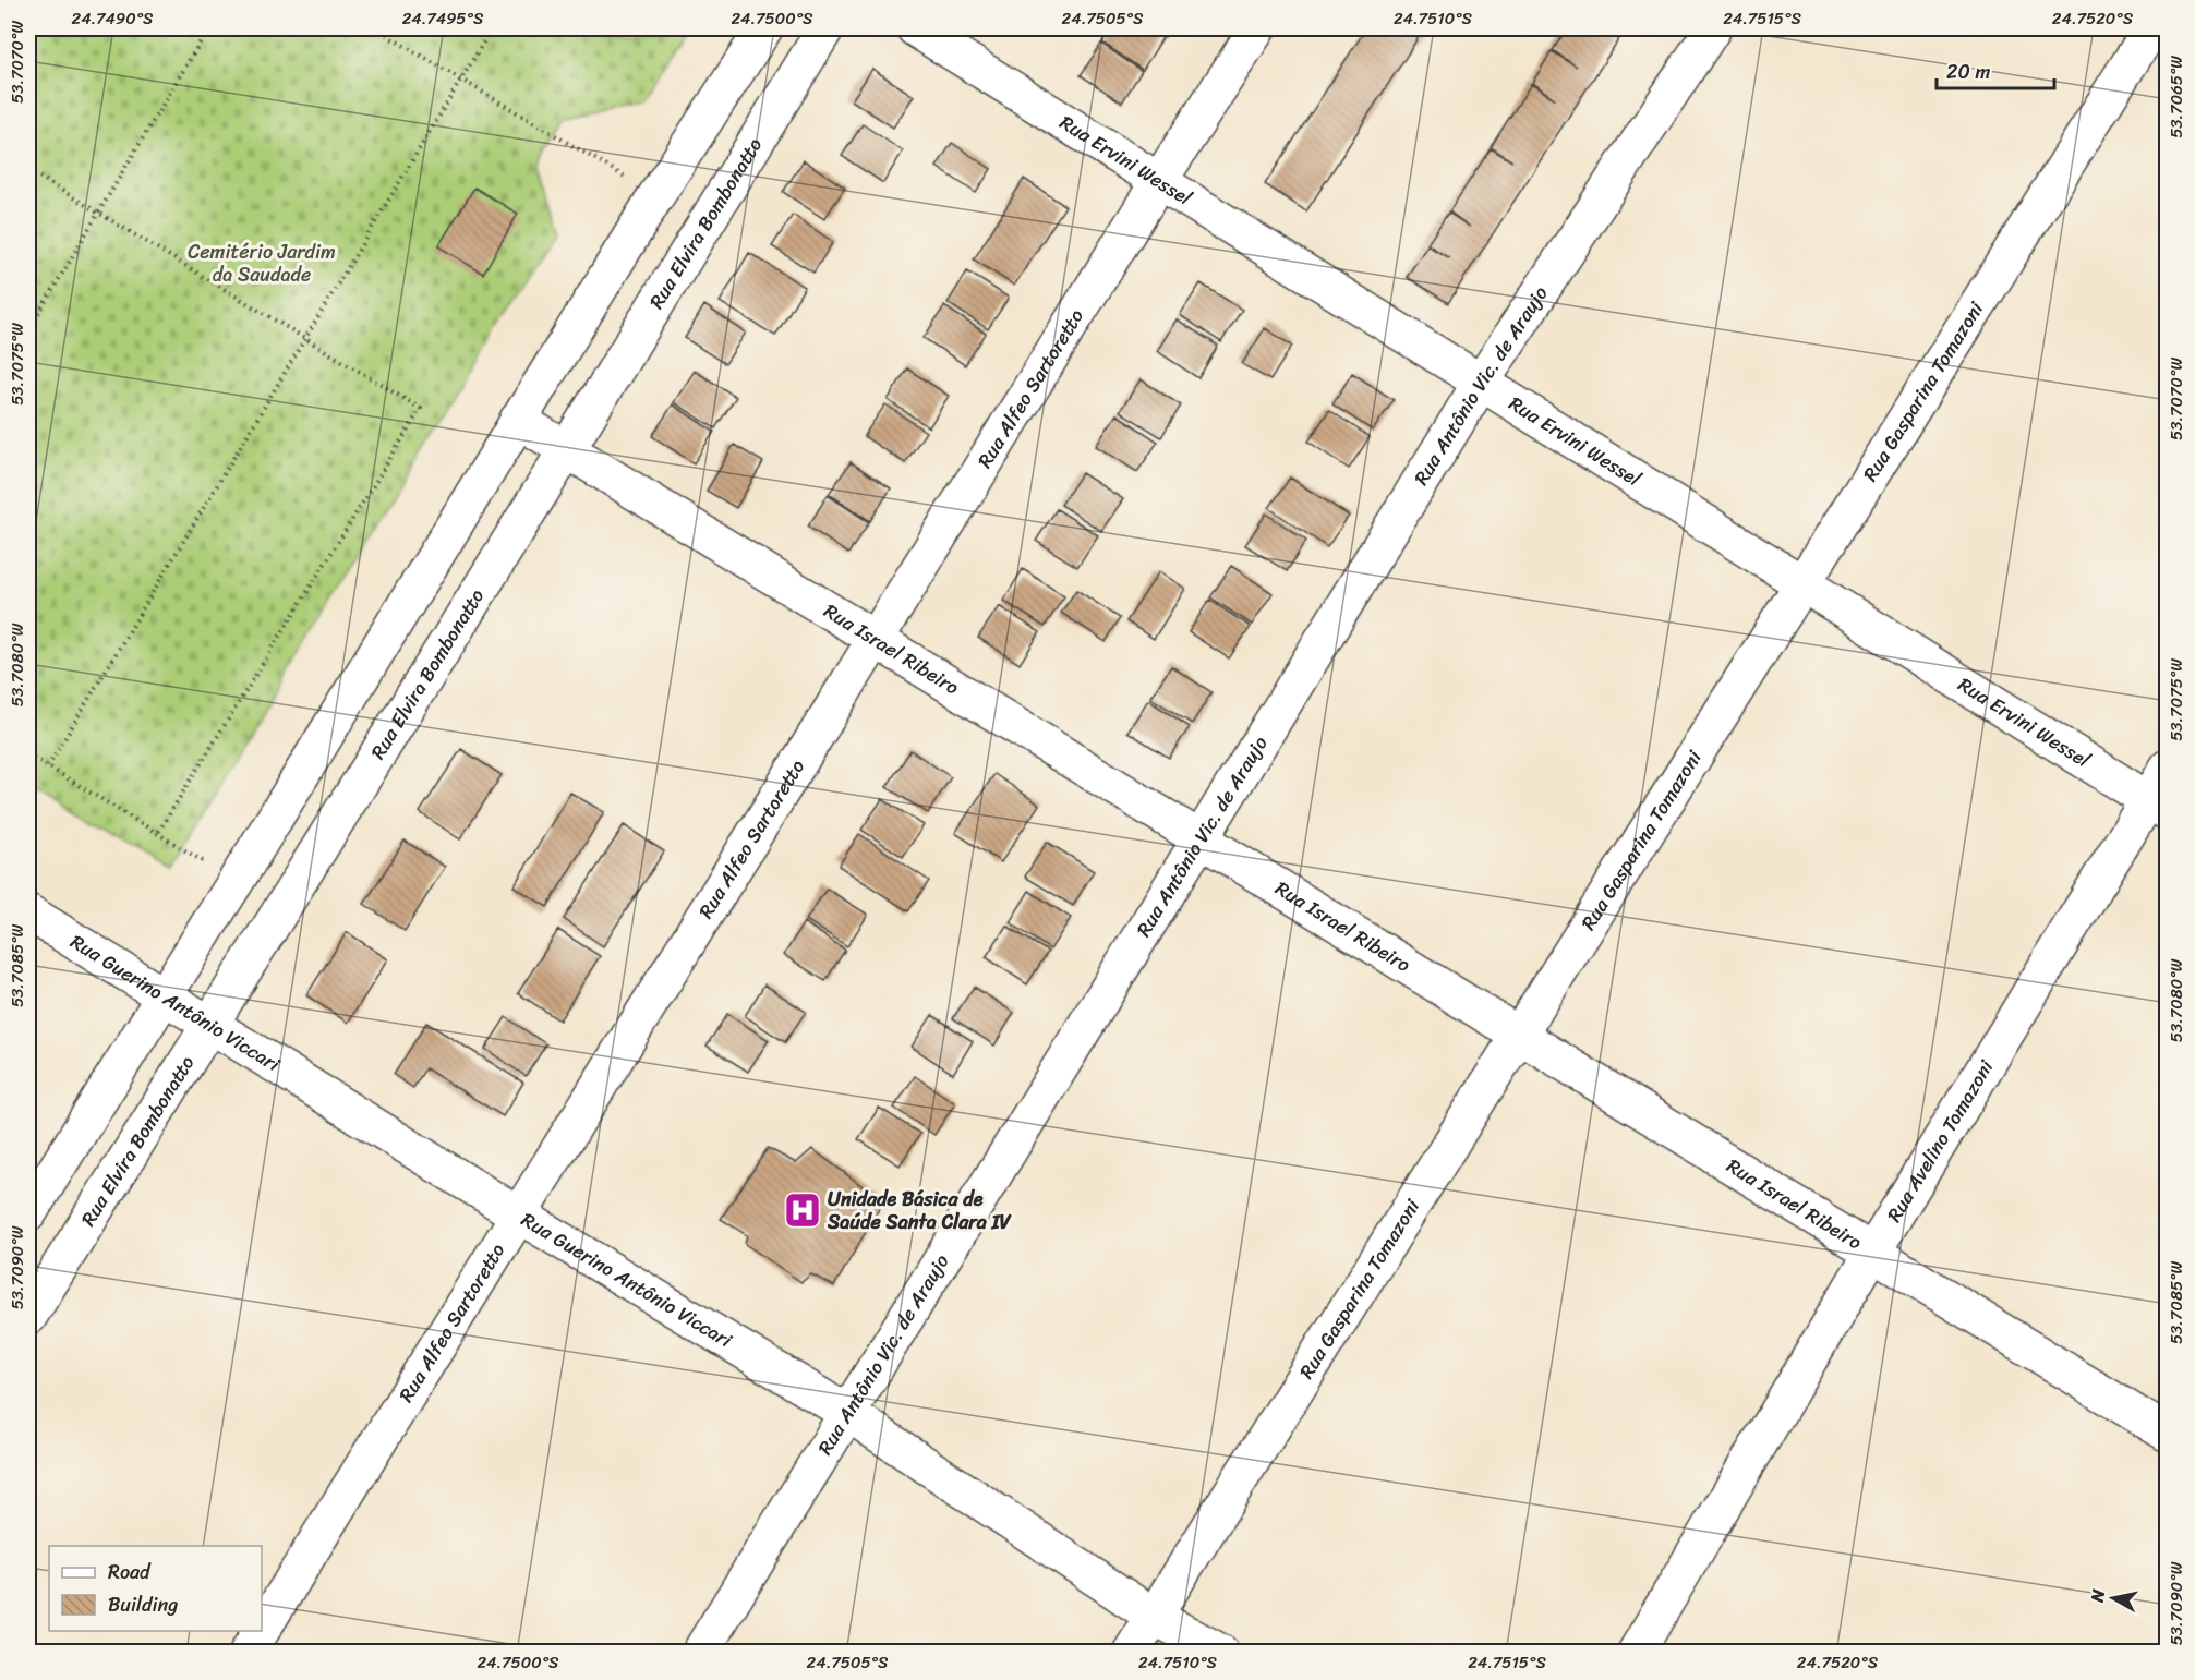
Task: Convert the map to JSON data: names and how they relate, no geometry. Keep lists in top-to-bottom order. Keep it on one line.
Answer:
{"streets":{"street":["Rua Ervini Wessel","Rua Elvira Bombonatto","Rua Antônio Vic. de Araujo","Rua Alfeo Sartoretto","Rua Gasparina Tomazoni","Rua Israel Ribeiro","Rua Guerino Antônio Viccari","Rua Avelino Tomazoni"]},"crossings":[["Rua Ervini Wessel","Rua Antônio Vic. de Araujo"],["Rua Ervini Wessel","Rua Alfeo Sartoretto"],["Rua Ervini Wessel","Rua Gasparina Tomazoni"],["Rua Ervini Wessel","Rua Avelino Tomazoni"],["Rua Elvira Bombonatto","Rua Israel Ribeiro"],["Rua Elvira Bombonatto","Rua Guerino Antônio Viccari"],["Rua Antônio Vic. de Araujo","Rua Israel Ribeiro"],["Rua Antônio Vic. de Araujo","Rua Guerino Antônio Viccari"],["Rua Alfeo Sartoretto","Rua Israel Ribeiro"],["Rua Alfeo Sartoretto","Rua Guerino Antônio Viccari"],["Rua Gasparina Tomazoni","Rua Israel Ribeiro"],["Rua Gasparina Tomazoni","Rua Guerino Antônio Viccari"],["Rua Israel Ribeiro","Rua Avelino Tomazoni"]],"parks":["Cemitério Jardim da Saudade"],"places":{"hospital":["Unidade Básica de Saúde Santa Clara IV"]},"legend":["Road","Building"],"scale_bar":"20 m","north":"left","coordinates":["24.7490°S","24.7495°S","24.7500°S","24.7505°S","24.7510°S","24.7515°S","24.7520°S","53.7070°W","53.7065°W","53.7075°W","53.7080°W","53.7085°W","53.7090°W"]}
